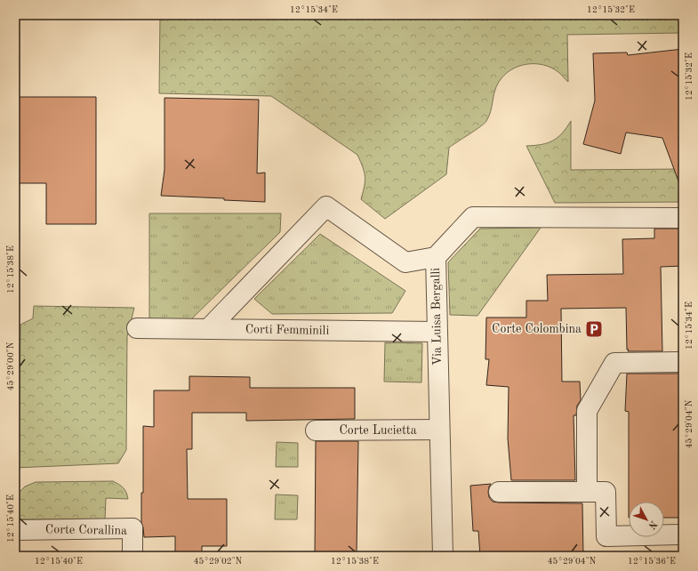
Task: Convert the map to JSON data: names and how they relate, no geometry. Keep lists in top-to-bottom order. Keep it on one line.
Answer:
{"streets":{"street":["Via Luisa Bergalli","Corti Femminili","Corte Lucietta","Corte Corallina"]},"crossings":[["Via Luisa Bergalli","Corti Femminili"],["Via Luisa Bergalli","Corte Lucietta"]],"places":{"parking":["Corte Colombina"]},"north":"bottom right","coordinates":["12°15'34\"E","12°15'32\"E","12°15'38\"E","45°29'00\"N","45°29'04\"N","12°15'40\"E","45°29'02\"N","12°15'36\"E"]}
